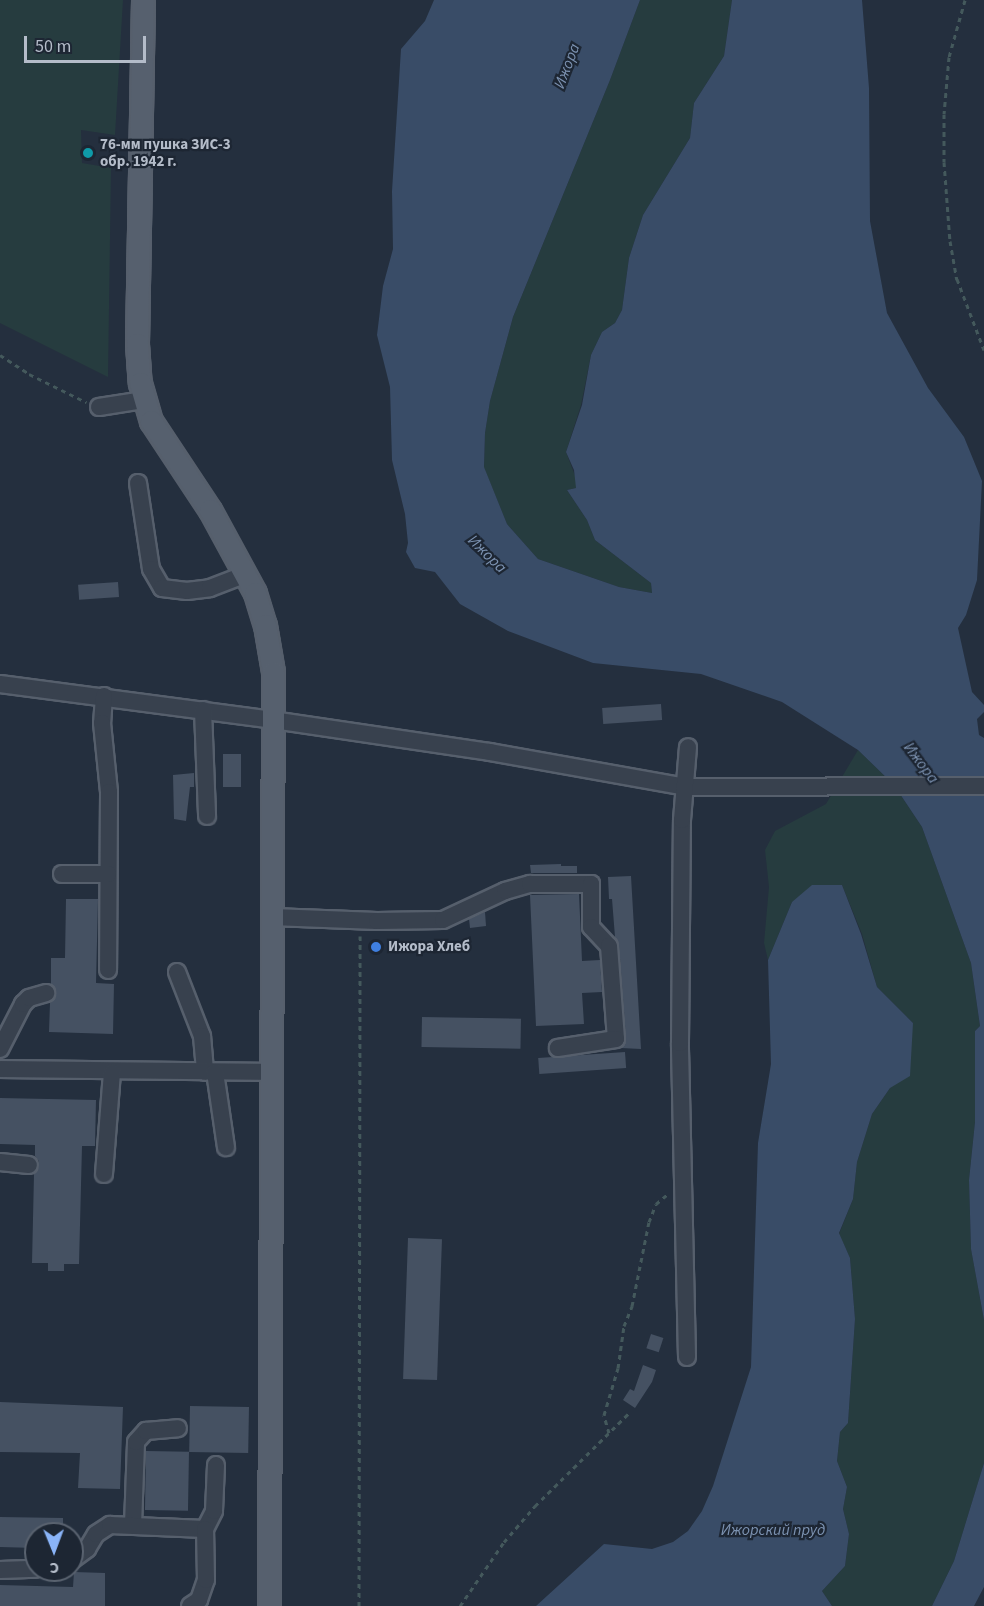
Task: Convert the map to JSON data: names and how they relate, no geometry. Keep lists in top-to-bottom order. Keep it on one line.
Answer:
{"water":["Ижора","Ижорский пруд"],"places":["76-мм пушка ЗИС-3 обр. 1942 г.","Ижора Хлеб"],"scale_bar":"50 m","north":"bottom"}
